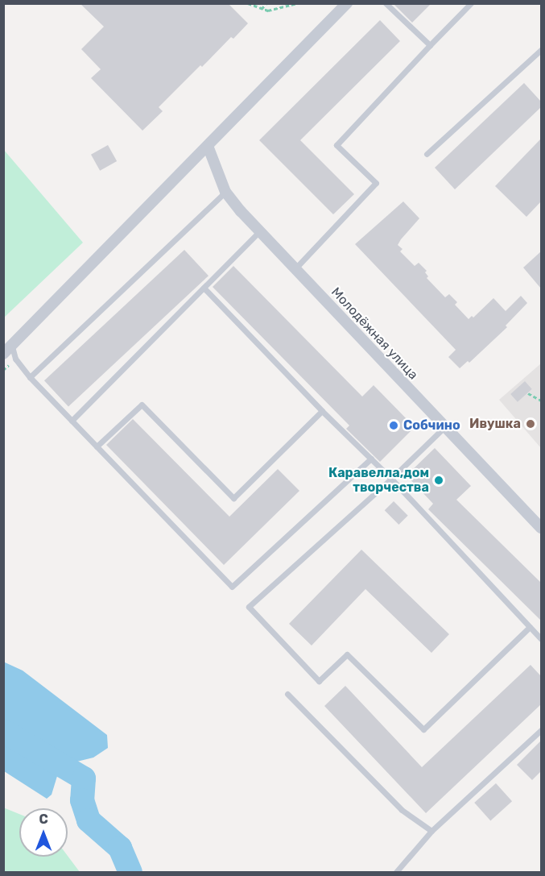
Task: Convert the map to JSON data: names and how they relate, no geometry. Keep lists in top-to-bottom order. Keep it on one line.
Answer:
{"streets":{"street":["Молодёжная улица"]},"places":["Ивушка","Собчино","Каравелла,дом творчества"],"north":"top"}
